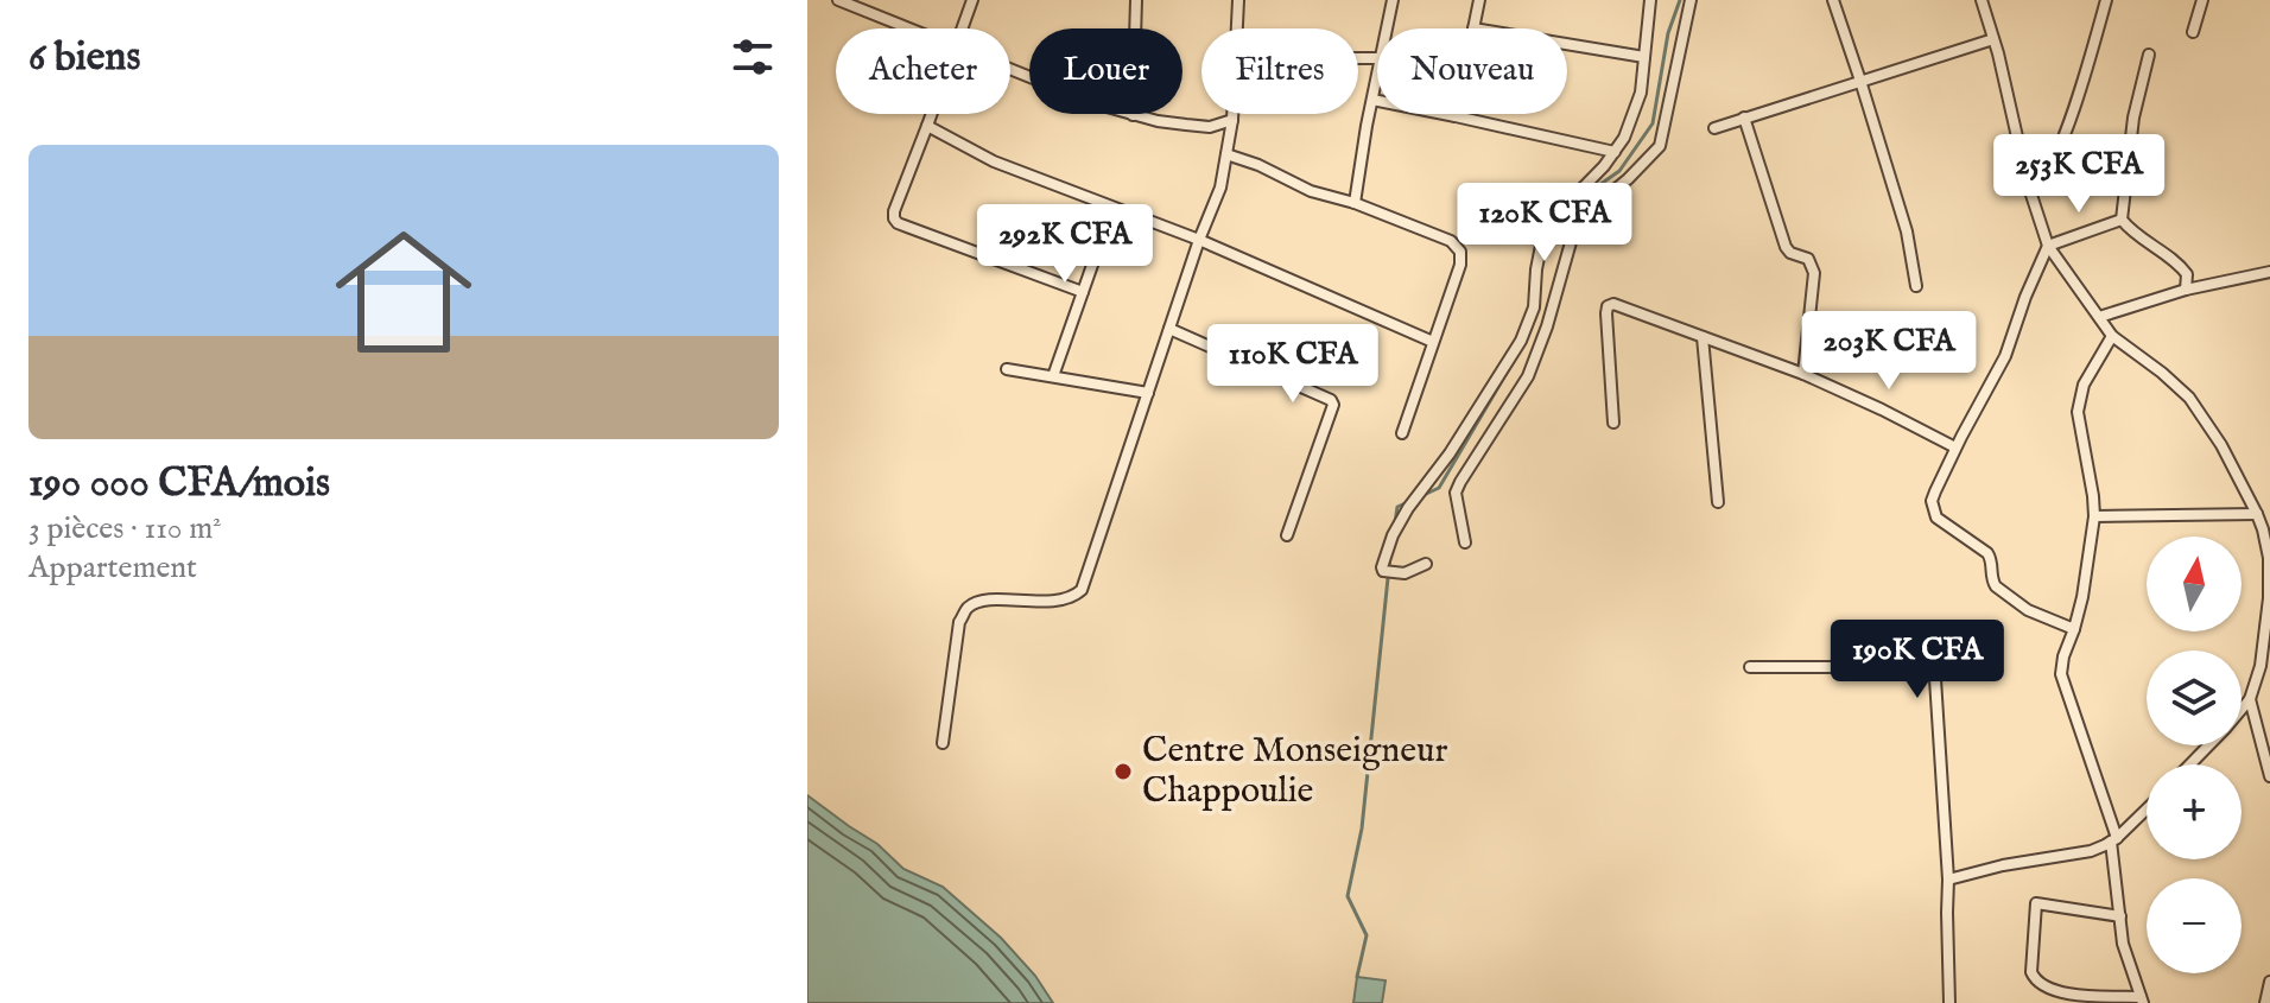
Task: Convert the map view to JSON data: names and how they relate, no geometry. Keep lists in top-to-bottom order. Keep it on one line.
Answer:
{"places":["Centre Monseigneur Chappoulie"],"north":"top","page":{"heading":"6 biens","chip":["Acheter","Louer","Filtres","Nouveau"],"list":[{"name":"190 000 CFA/mois","note":"3 pièces · 110 m² · Appartement"}],"price":["253K CFA","120K CFA","292K CFA","203K CFA","110K CFA","190K CFA"],"map_buttons":["+","−"]}}
